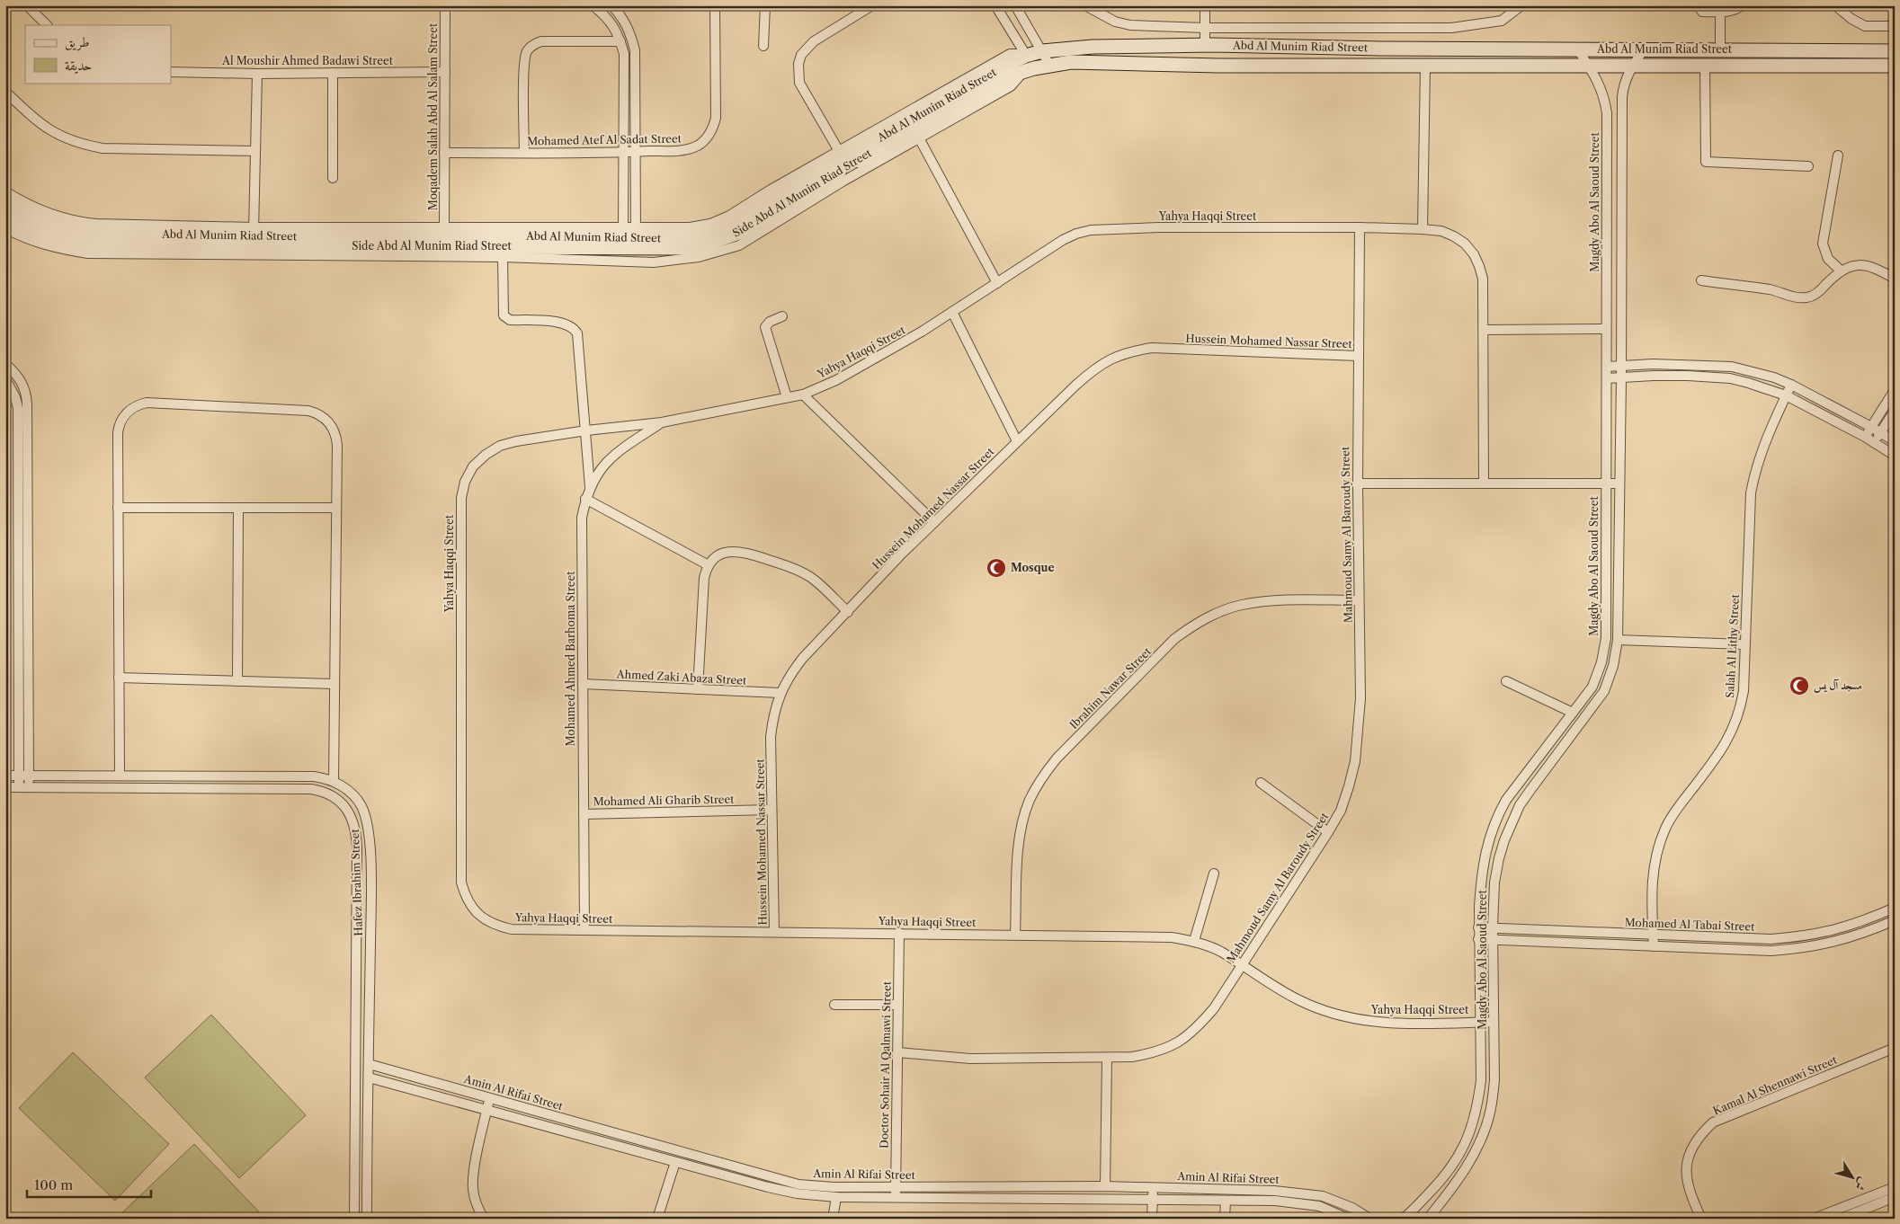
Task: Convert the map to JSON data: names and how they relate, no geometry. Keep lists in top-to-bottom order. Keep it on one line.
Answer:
{"streets":{"street":["Abd Al Munim Riad Street","Al Moushir Ahmed Badawi Street","Moqadem Salah Abd Al Salam Street","Mohamed Atef Al Sadat Street","Side Abd Al Munim Riad Street","Magdy Abo Al Saoud Street","Yahya Haqqi Street","Hussein Mohamed Nassar Street","Mahmoud Samy Al Baroudy Street","Salah Al Lithy Street","Mohamed Ahmed Barhoma Street","Ahmed Zaki Abaza Street","Ibrahim Nawar Street","Mohamed Ali Gharib Street","Hafez Ibrahim Street","Mohamed Al Tabai Street","Doctor Sohair Al Qalmawi Street","Kamal Al Shennawi Street","Amin Al Rifai Street"]},"crossings":[["Abd Al Munim Riad Street","Side Abd Al Munim Riad Street"],["Abd Al Munim Riad Street","Magdy Abo Al Saoud Street"],["Al Moushir Ahmed Badawi Street","Moqadem Salah Abd Al Salam Street"],["Moqadem Salah Abd Al Salam Street","Mohamed Atef Al Sadat Street"],["Moqadem Salah Abd Al Salam Street","Side Abd Al Munim Riad Street"],["Magdy Abo Al Saoud Street","Yahya Haqqi Street"],["Magdy Abo Al Saoud Street","Mohamed Al Tabai Street"],["Yahya Haqqi Street","Hussein Mohamed Nassar Street"],["Yahya Haqqi Street","Mahmoud Samy Al Baroudy Street"],["Yahya Haqqi Street","Mohamed Ahmed Barhoma Street"],["Yahya Haqqi Street","Ibrahim Nawar Street"],["Yahya Haqqi Street","Doctor Sohair Al Qalmawi Street"],["Hussein Mohamed Nassar Street","Mahmoud Samy Al Baroudy Street"],["Hussein Mohamed Nassar Street","Ahmed Zaki Abaza Street"],["Hussein Mohamed Nassar Street","Mohamed Ali Gharib Street"],["Mahmoud Samy Al Baroudy Street","Ibrahim Nawar Street"],["Mahmoud Samy Al Baroudy Street","Doctor Sohair Al Qalmawi Street"],["Salah Al Lithy Street","Mohamed Al Tabai Street"],["Mohamed Ahmed Barhoma Street","Ahmed Zaki Abaza Street"],["Mohamed Ahmed Barhoma Street","Mohamed Ali Gharib Street"],["Hafez Ibrahim Street","Amin Al Rifai Street"],["Doctor Sohair Al Qalmawi Street","Amin Al Rifai Street"]],"places":{"mosque":["Mosque","مسجد آل يس"]},"legend":["طريق","حديقة"],"scale_bar":"100 m","north":"bottom right"}
